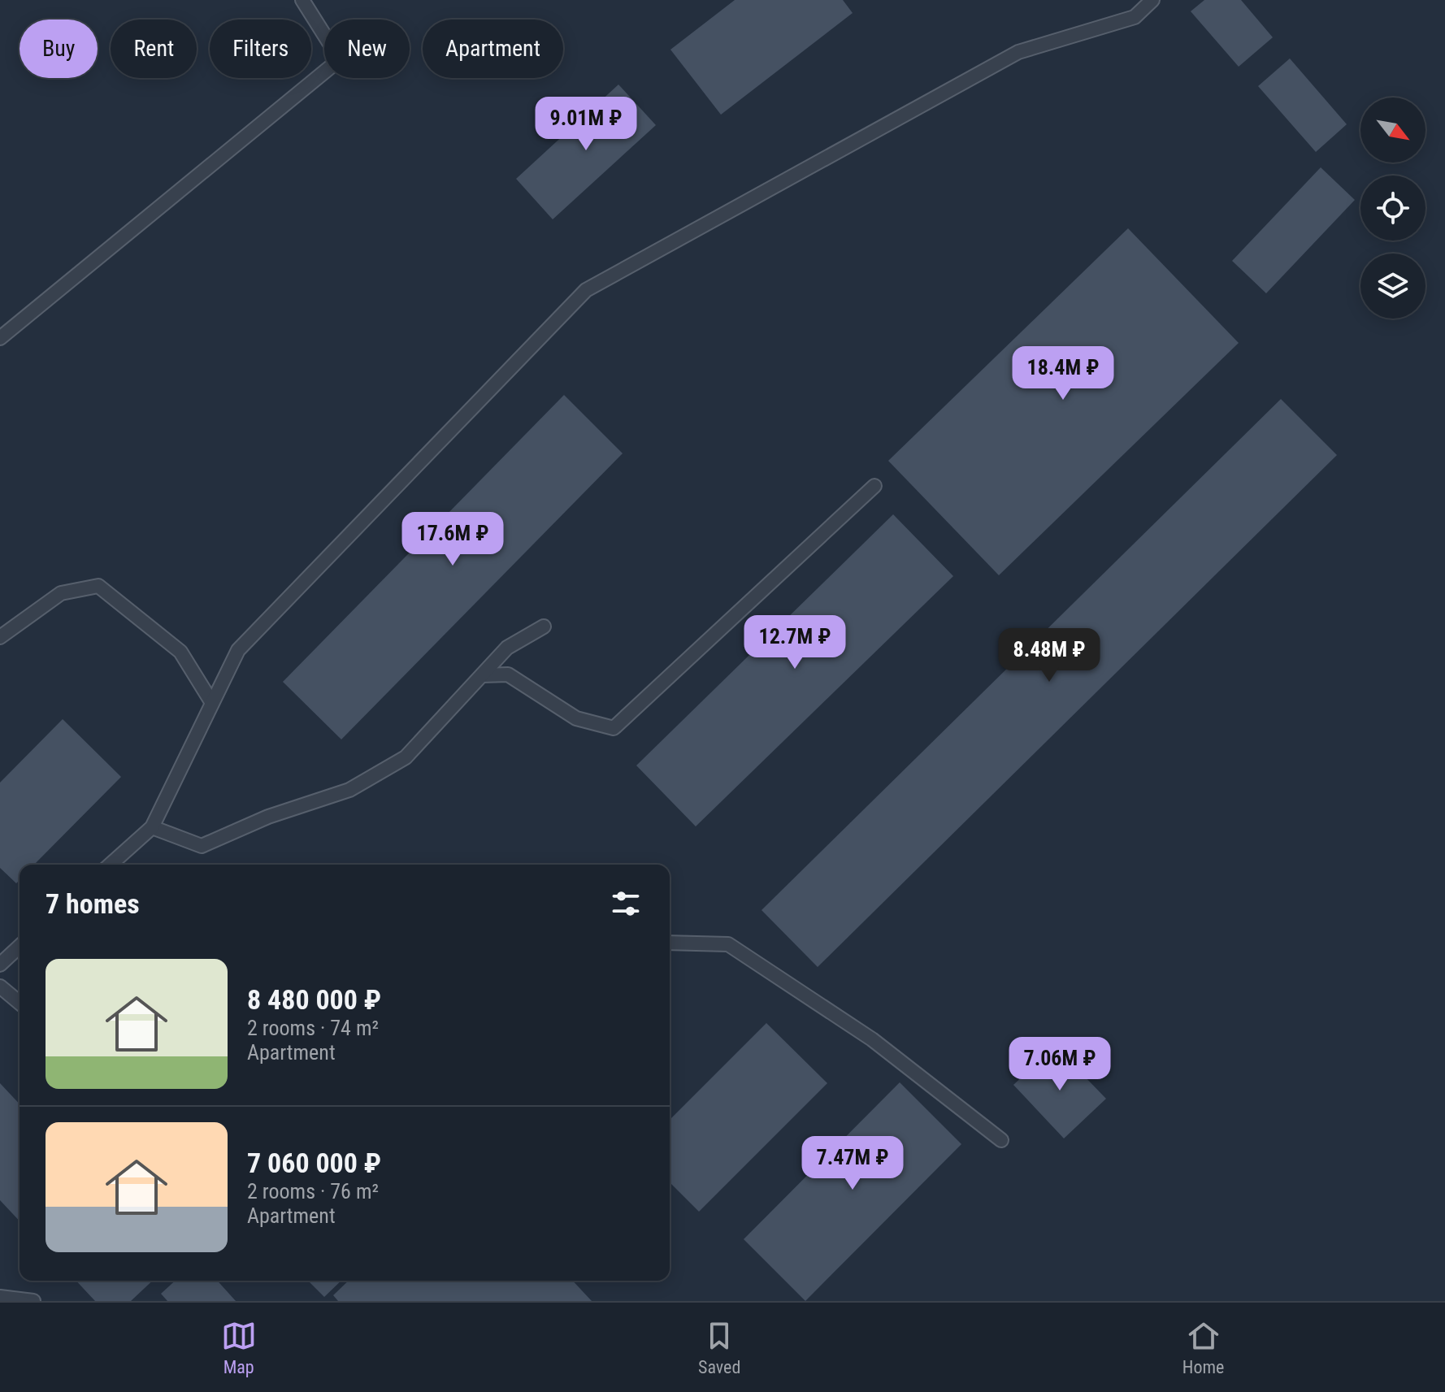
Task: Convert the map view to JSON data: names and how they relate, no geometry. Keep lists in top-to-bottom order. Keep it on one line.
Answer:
{"north":"bottom right","page":{"chip":["Buy","Rent","Filters","New","Apartment"],"price":["9.01M ₽","18.4M ₽","17.6M ₽","12.7M ₽","8.48M ₽","7.06M ₽","7.47M ₽"],"heading":"7 homes","list":[{"name":"8 480 000 ₽","note":"2 rooms · 74 m² · Apartment"},{"name":"7 060 000 ₽","note":"2 rooms · 76 m² · Apartment"}],"tabs":["Map","Saved","Home"]}}
